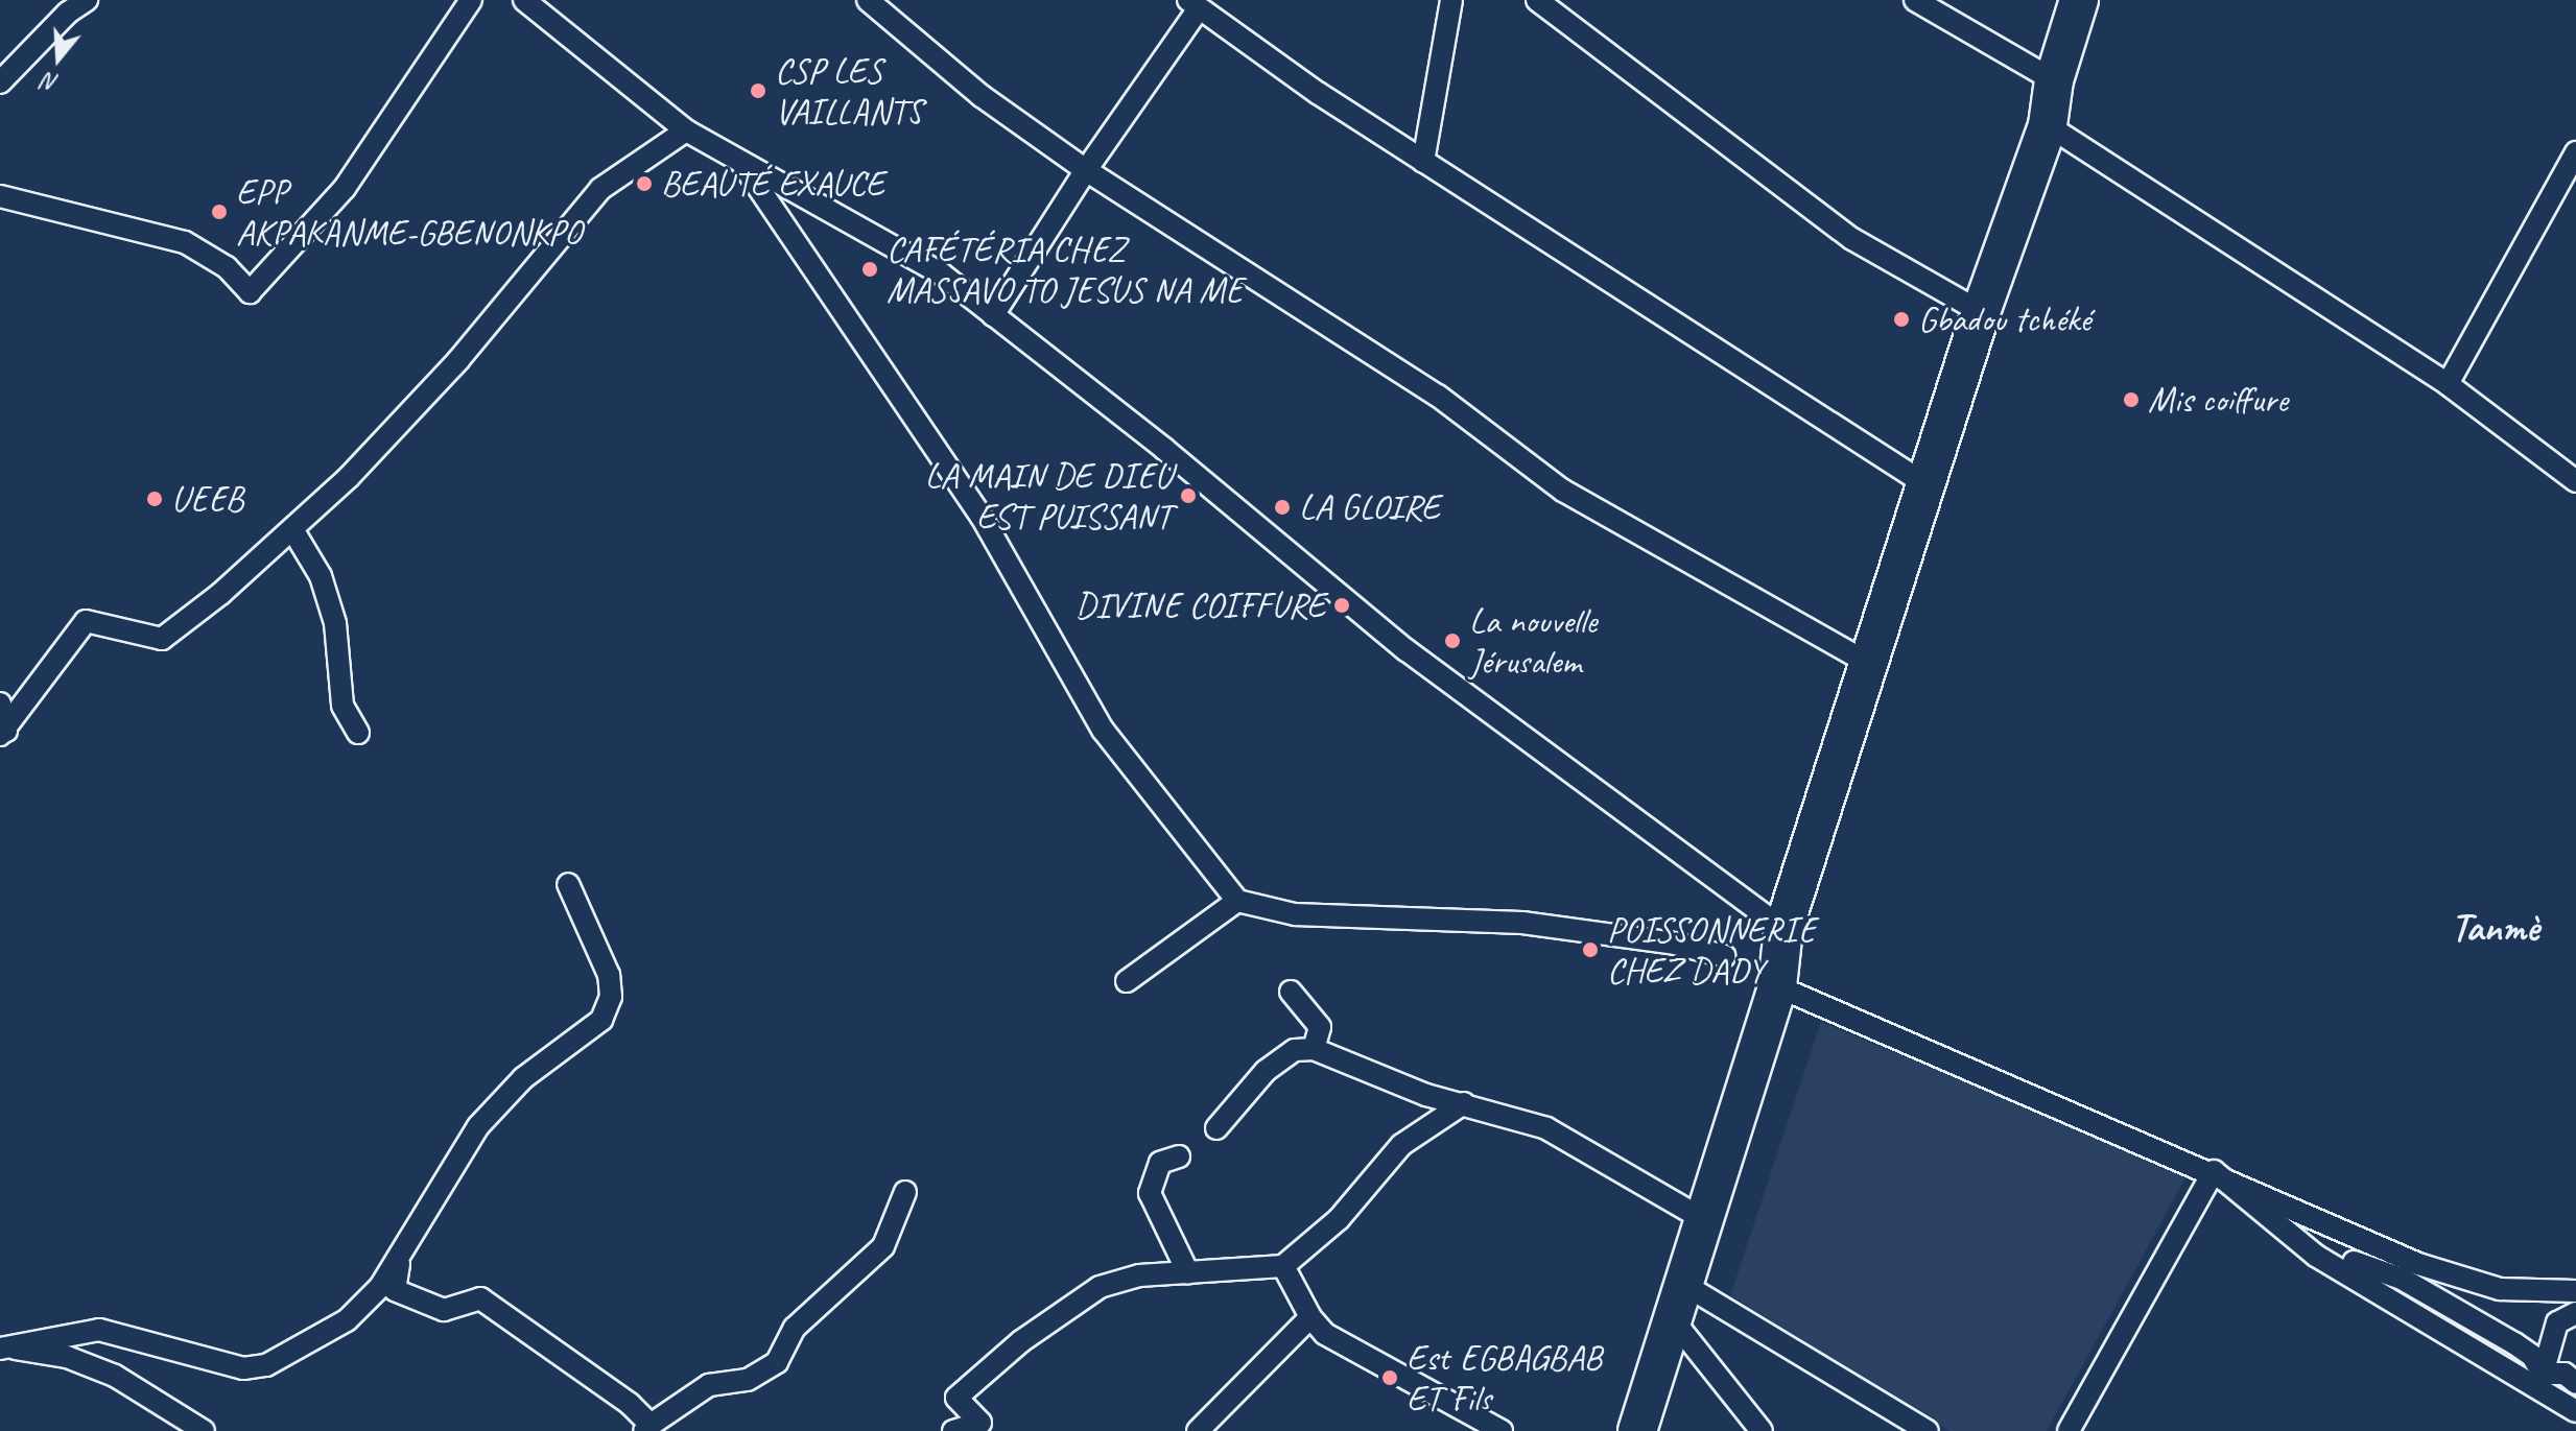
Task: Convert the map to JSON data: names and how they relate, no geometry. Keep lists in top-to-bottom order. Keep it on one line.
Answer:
{"districts":["Tanmè"],"places":["CSP LES VAILLANTS","BEAUTÉ EXAUCE","EPP AKPAKANME-GBENONKPO","CAFÉTÉRIA CHEZ MASSAVO TO JESUS NA ME","Gbadou tchéké","Mis coiffure","LA MAIN DE DIEU EST PUISSANT","UEEB","LA GLOIRE","DIVINE COIFFURE","La nouvelle Jérusalem","POISSONNERIE CHEZ DADY","Est EGBAGBAB ET Fils"],"north":"bottom"}
